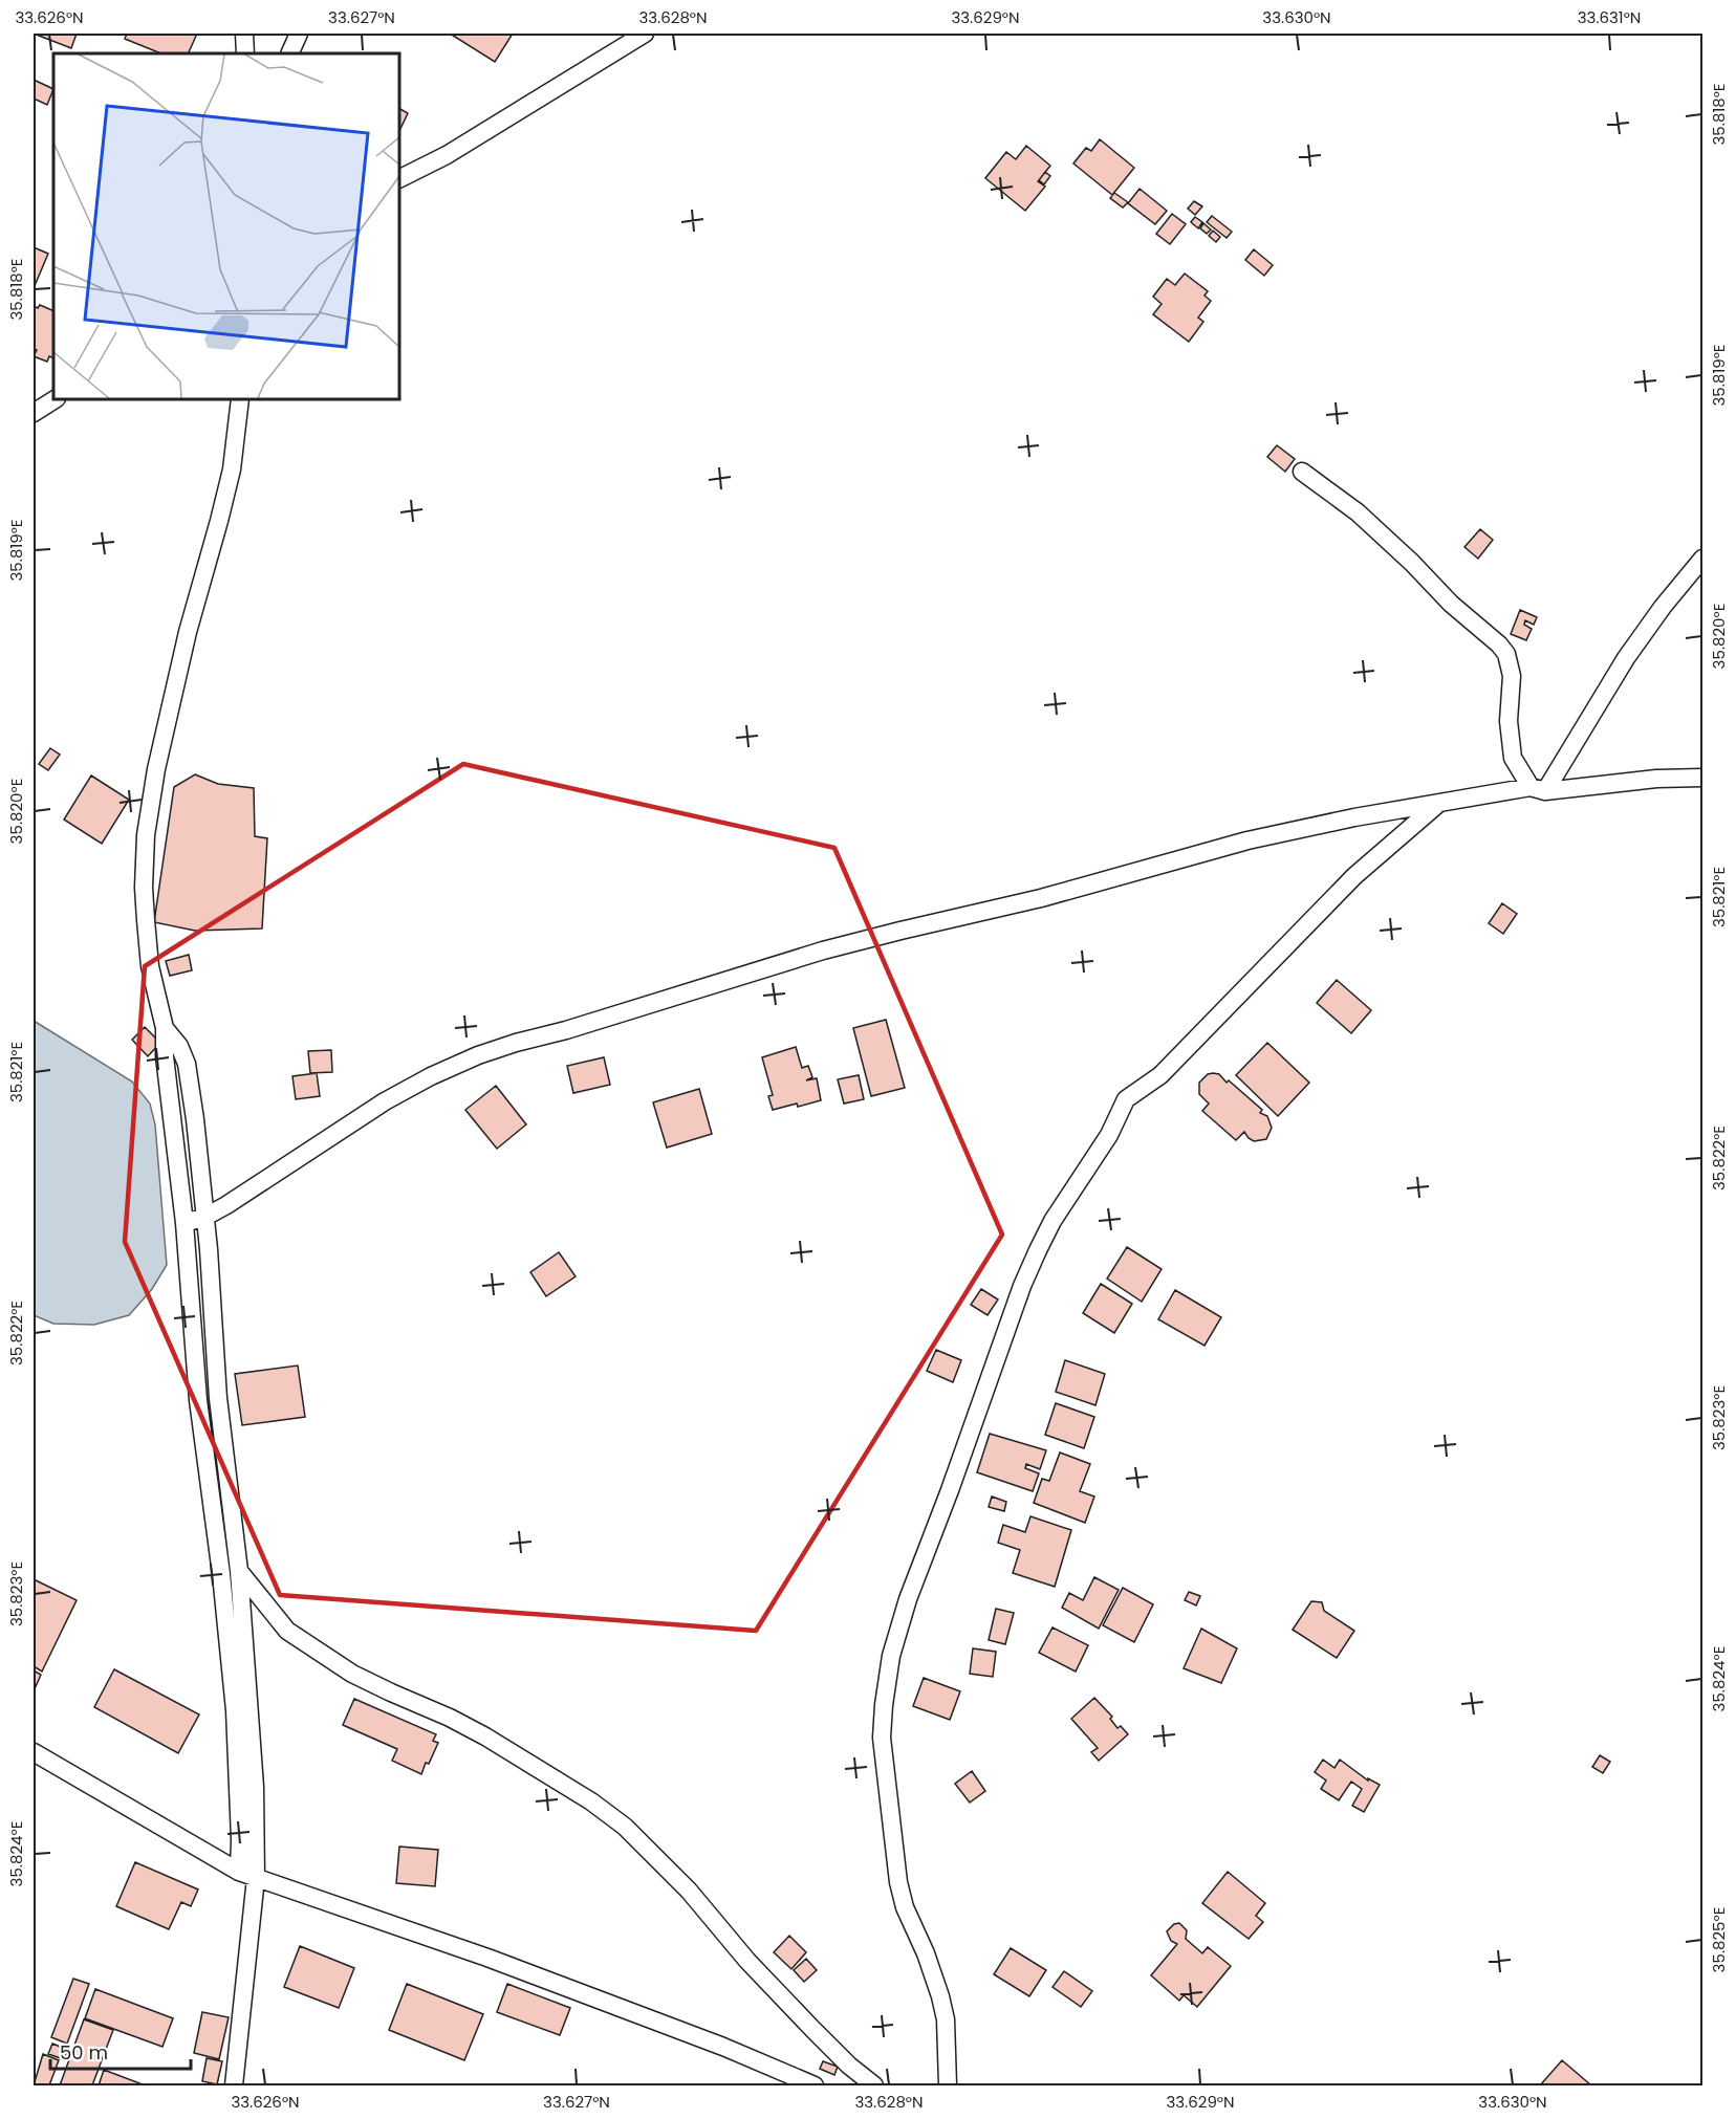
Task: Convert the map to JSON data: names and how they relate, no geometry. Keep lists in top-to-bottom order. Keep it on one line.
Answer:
{"scale_bar":"50 m","coordinates":["33.626°N","33.627°N","33.628°N","33.629°N","33.630°N","33.631°N","35.818°E","35.819°E","35.820°E","35.821°E","35.822°E","35.823°E","35.824°E","35.825°E"]}
